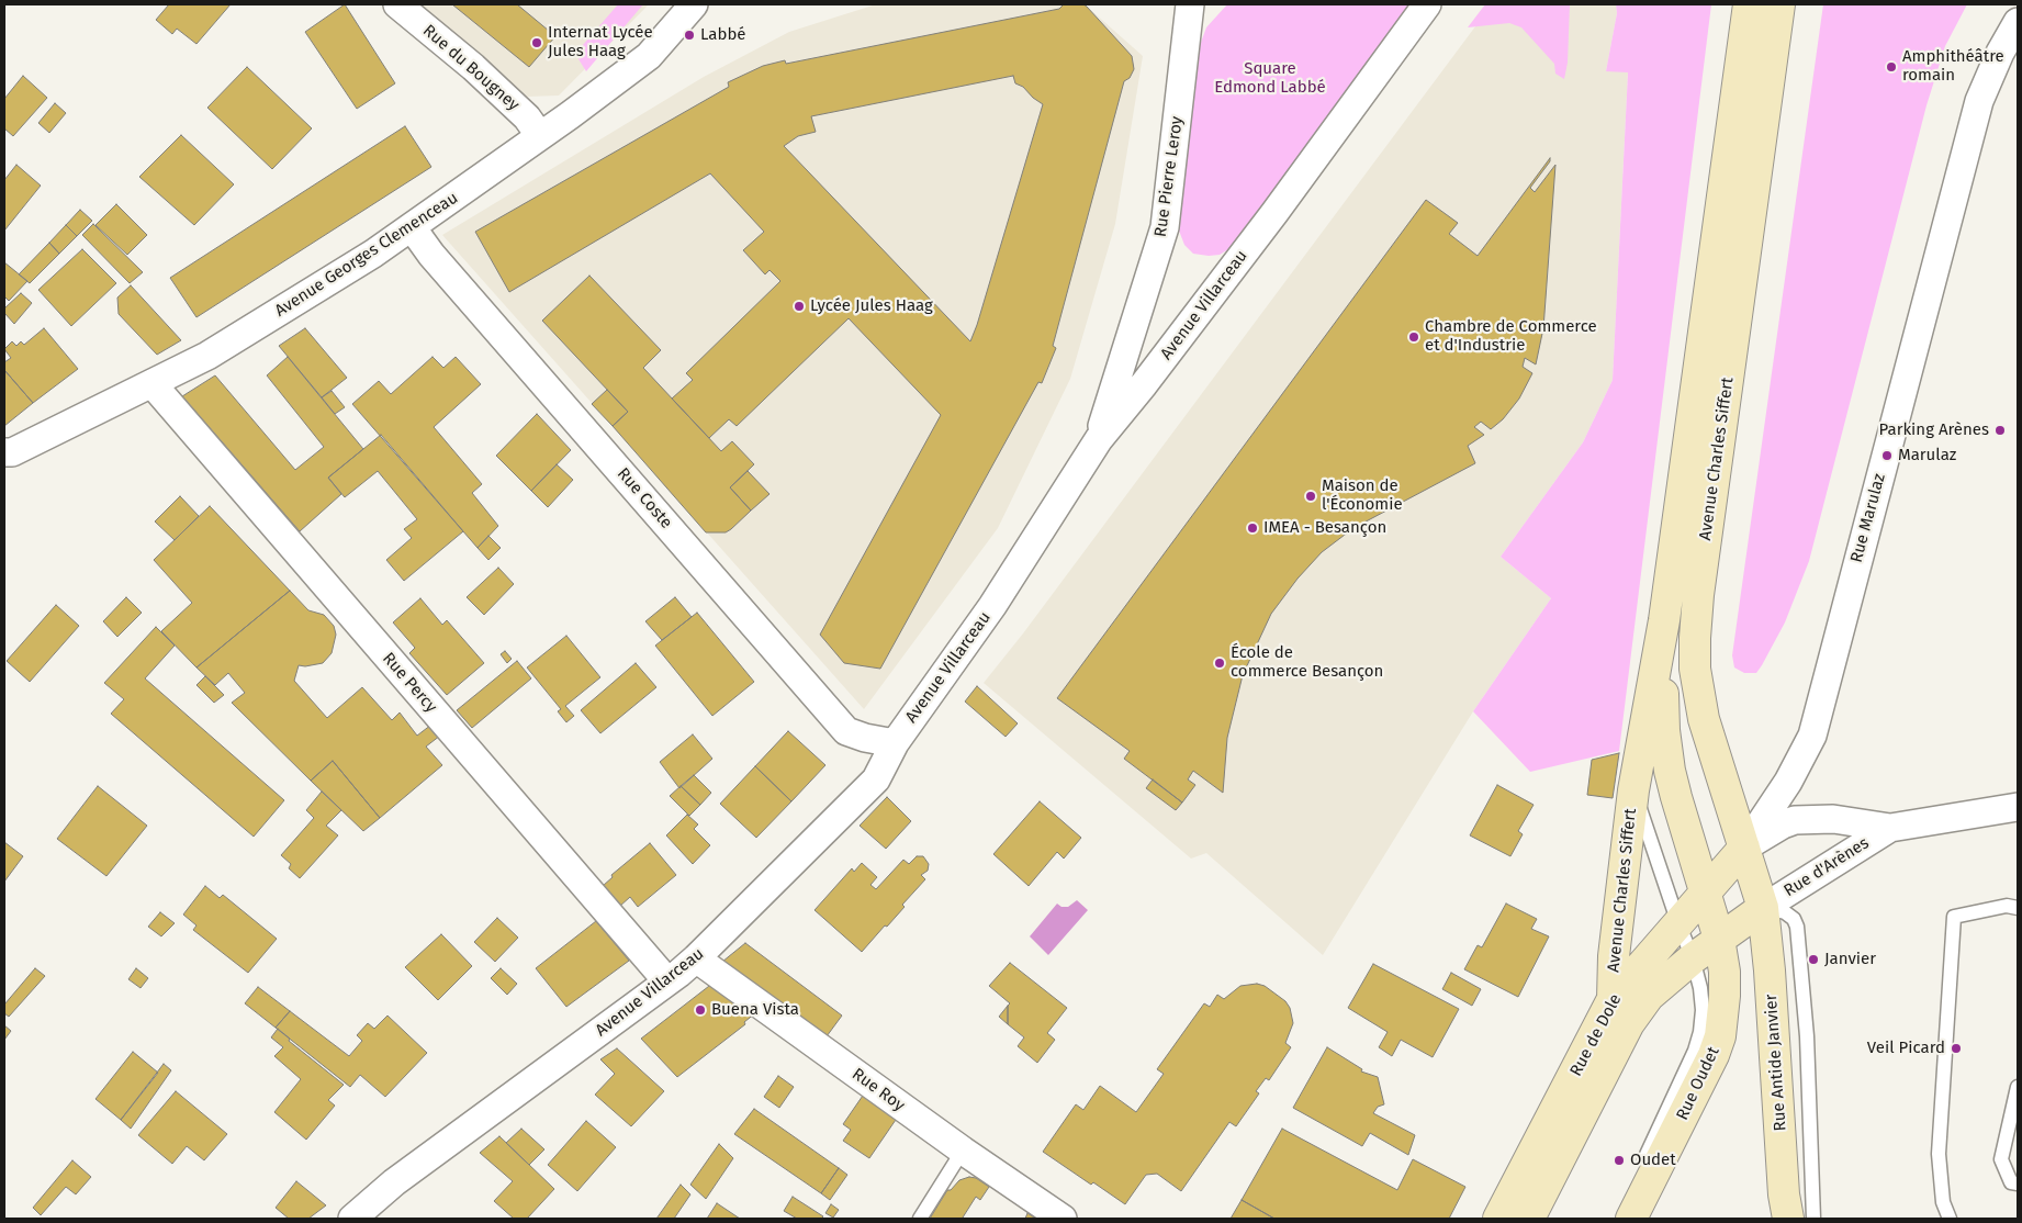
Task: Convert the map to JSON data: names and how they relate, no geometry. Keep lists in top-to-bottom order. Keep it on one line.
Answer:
{"streets":{"main road":["Avenue Charles Siffert","Rue de Dole","Rue Antide Janvier","Rue Oudet"],"street":["Rue du Bougney","Rue Pierre Leroy","Avenue Georges Clemenceau","Avenue Villarceau","Rue Coste","Rue Marulaz","Rue Percy","Rue d'Arènes","Rue Roy"]},"crossings":[["Rue du Bougney","Avenue Georges Clemenceau"],["Rue Pierre Leroy","Avenue Villarceau"],["Avenue Georges Clemenceau","Rue Coste"],["Avenue Georges Clemenceau","Rue Percy"],["Avenue Villarceau","Rue Coste"],["Avenue Villarceau","Rue Percy"],["Avenue Villarceau","Rue Roy"],["Avenue Charles Siffert","Rue Marulaz"],["Avenue Charles Siffert","Rue d'Arènes"],["Avenue Charles Siffert","Rue de Dole"],["Avenue Charles Siffert","Rue Antide Janvier"],["Avenue Charles Siffert","Rue Oudet"],["Rue Marulaz","Rue d'Arènes"],["Rue Marulaz","Rue de Dole"],["Rue d'Arènes","Rue de Dole"],["Rue d'Arènes","Rue Antide Janvier"],["Rue de Dole","Rue Antide Janvier"],["Rue de Dole","Rue Oudet"]],"parks":["Square Edmond Labbé"],"places":["Labbé","Internat Lycée Jules Haag","Amphithéâtre romain","Lycée Jules Haag","Chambre de Commerce et d'Industrie","Parking Arènes","Marulaz","Maison de l'Économie","IMEA - Besançon","École de commerce Besançon","Janvier","Buena Vista","Veil Picard","Oudet"]}
